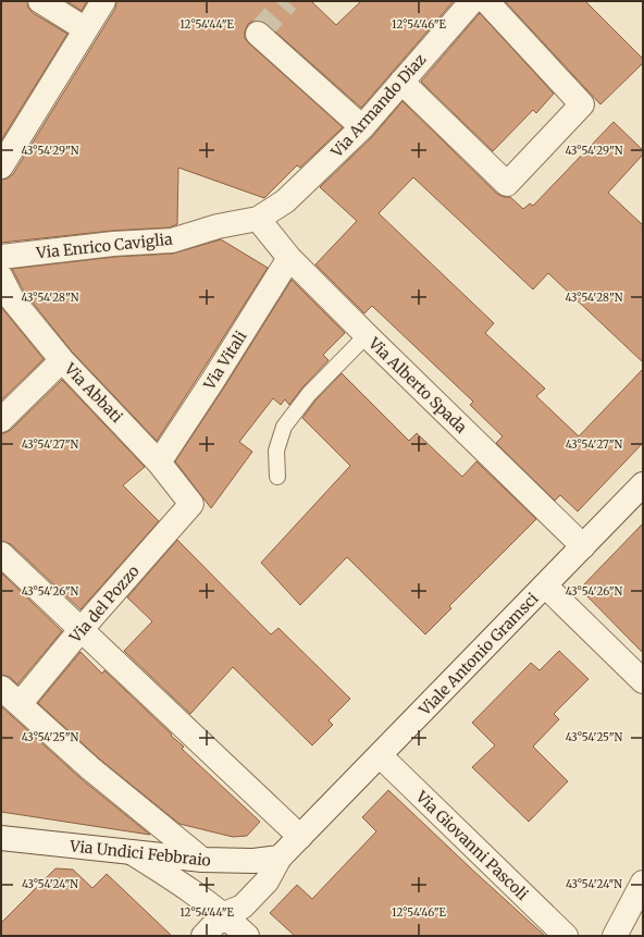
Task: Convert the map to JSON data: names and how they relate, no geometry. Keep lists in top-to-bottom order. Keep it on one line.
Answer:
{"streets":{"street":["Via Armando Diaz","Via Enrico Caviglia","Via Vitali","Via Alberto Spada","Via Abbati","Via del Pozzo","Viale Antonio Gramsci","Via Giovanni Pascoli","Via Undici Febbraio"]},"crossings":[["Via Armando Diaz","Via Enrico Caviglia"],["Via Armando Diaz","Via Alberto Spada"],["Via Enrico Caviglia","Via Alberto Spada"],["Via Vitali","Via Alberto Spada"],["Via Vitali","Via Abbati"],["Via Alberto Spada","Viale Antonio Gramsci"],["Via Abbati","Via del Pozzo"],["Viale Antonio Gramsci","Via Giovanni Pascoli"],["Viale Antonio Gramsci","Via Undici Febbraio"]],"coordinates":["12°54'44\"E","12°54'46\"E","43°54'29\"N","43°54'28\"N","43°54'27\"N","43°54'26\"N","43°54'25\"N","43°54'24\"N"]}
